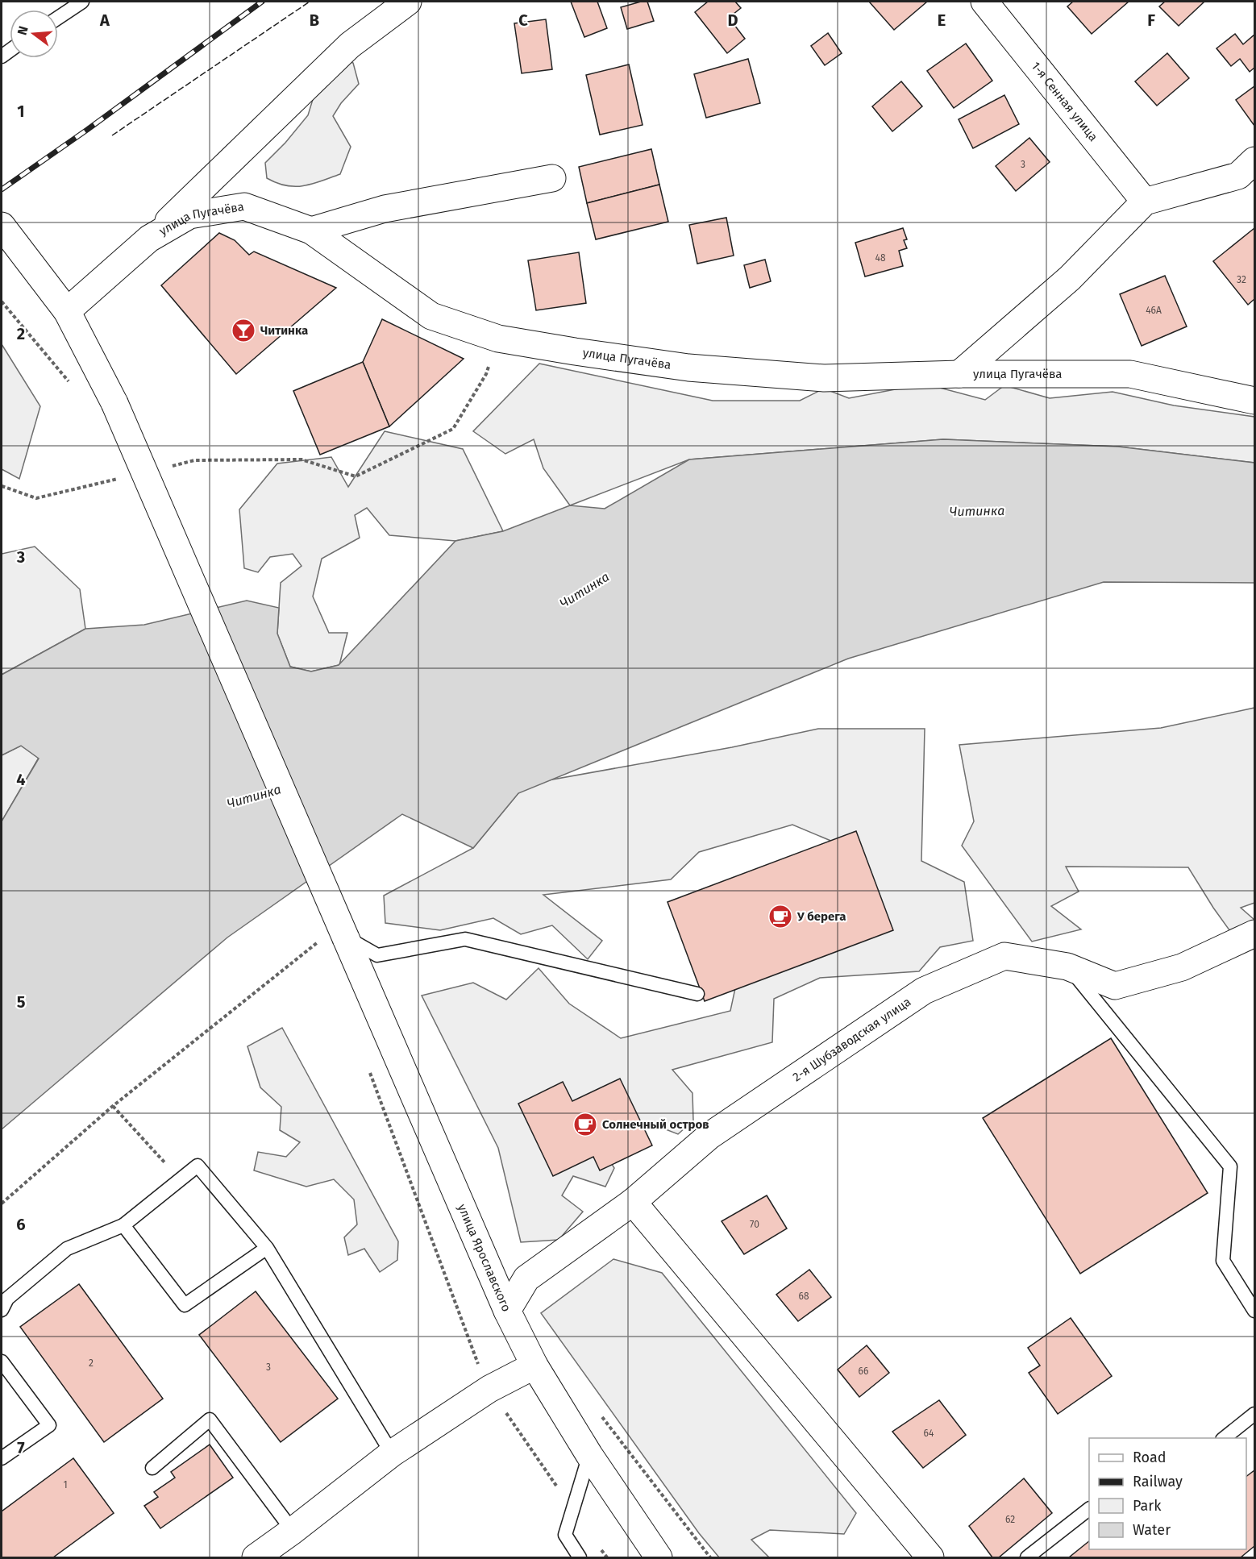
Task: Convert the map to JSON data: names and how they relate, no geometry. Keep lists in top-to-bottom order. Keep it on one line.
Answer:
{"streets":{"street":["1-я Сенная улица","улица Пугачёва","2-я Шубзаводская улица","улица Ярославского"]},"crossings":[["улица Пугачёва","улица Ярославского"],["2-я Шубзаводская улица","улица Ярославского"]],"water":["Читинка"],"places":{"bar":["Читинка"],"cafe":["У берега","Солнечный остров"]},"house_numbers":["3","48","32","46А","70","68","2","3","66","64","1","62"],"legend":["Road","Railway","Park","Water"],"north":"left","grid":{"columns":["A","B","C","D","E","F"],"rows":["1","2","3","4","5","6","7"]}}
